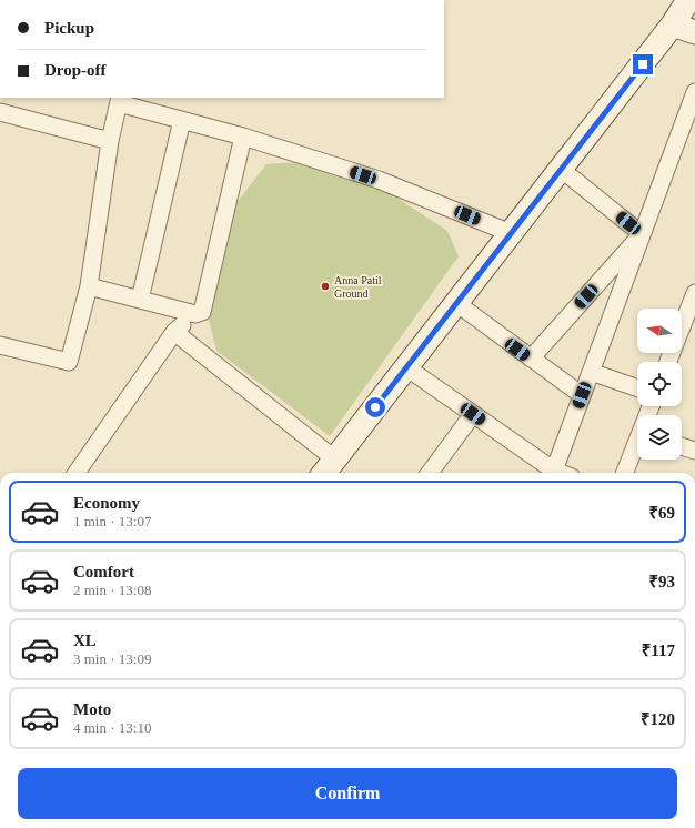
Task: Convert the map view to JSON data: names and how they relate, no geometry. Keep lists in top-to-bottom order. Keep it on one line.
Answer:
{"places":["Anna Patil Ground"],"north":"left","page":{"banner":["Pickup","Drop-off"],"list":[{"name":"Economy","note":"1 min · 13:07","value":"₹69"},{"name":"Comfort","note":"2 min · 13:08","value":"₹93"},{"name":"XL","note":"3 min · 13:09","value":"₹117"},{"name":"Moto","note":"4 min · 13:10","value":"₹120"}],"buttons":"Confirm"}}
